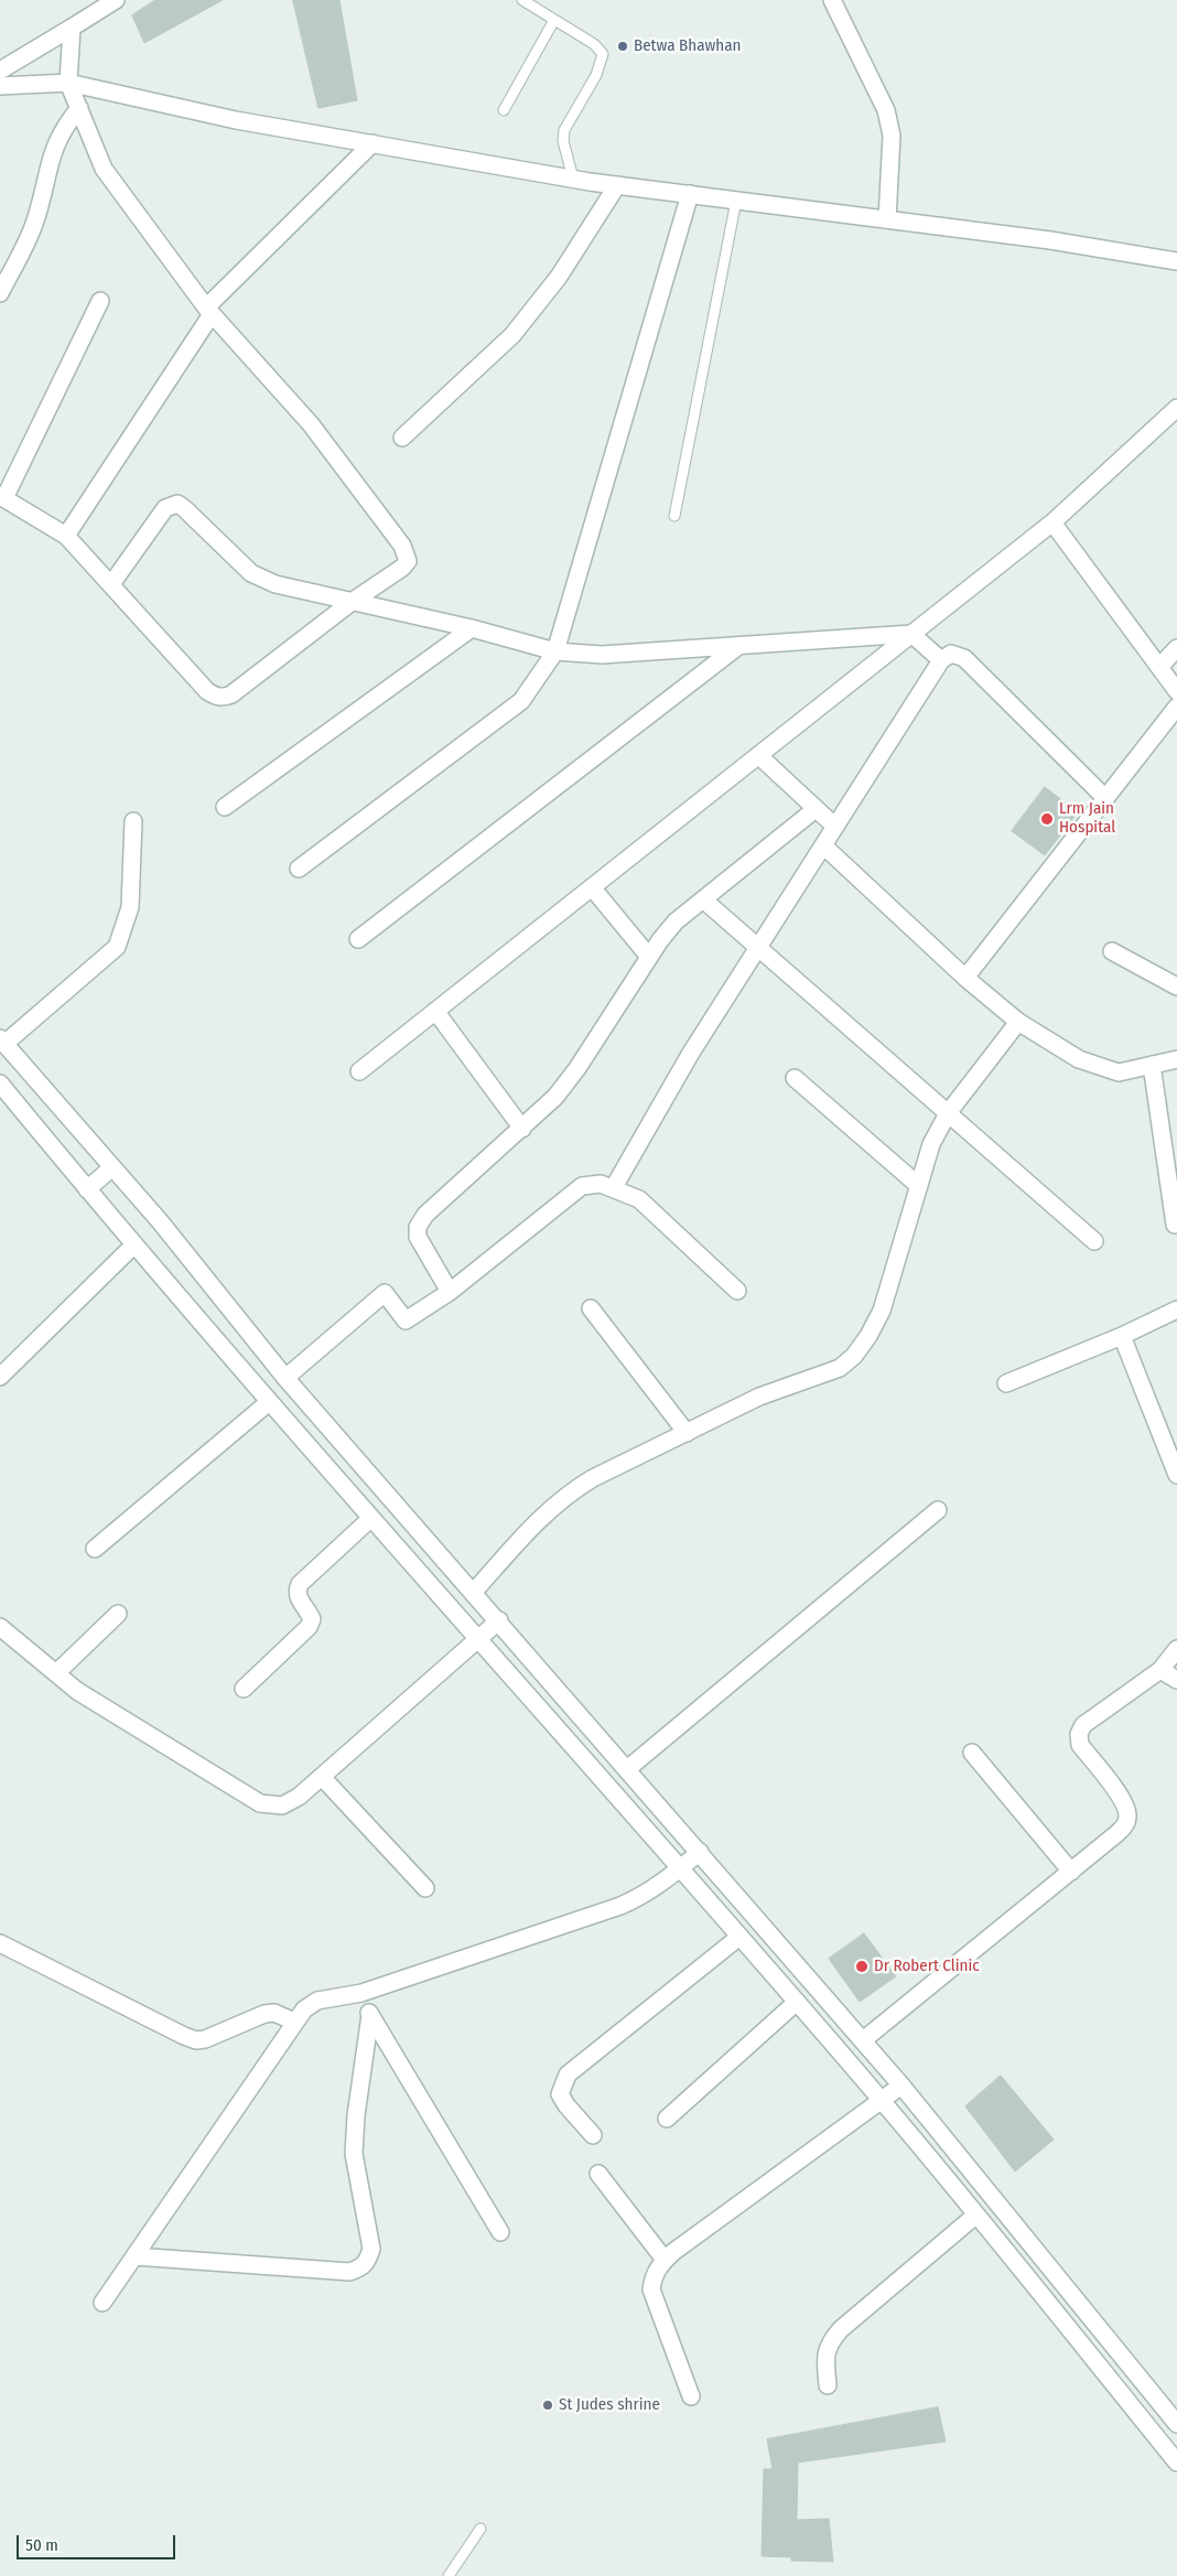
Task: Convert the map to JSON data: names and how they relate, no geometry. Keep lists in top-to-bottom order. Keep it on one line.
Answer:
{"places":["Betwa Bhawhan","Lrm Jain Hospital","Dr Robert Clinic","St Judes shrine"],"scale_bar":"50 m"}
